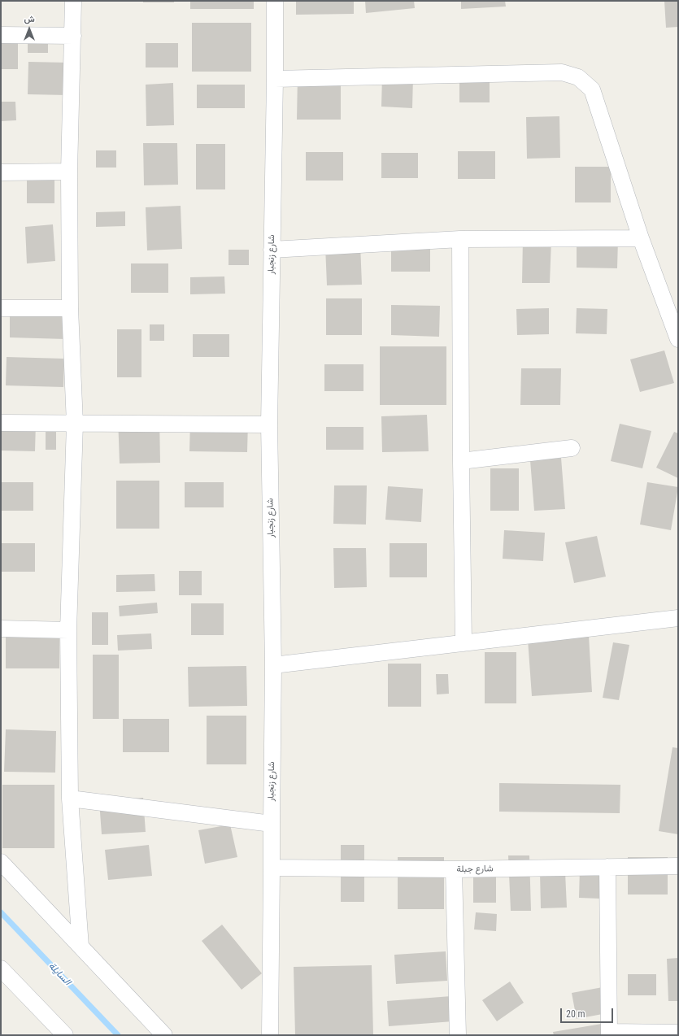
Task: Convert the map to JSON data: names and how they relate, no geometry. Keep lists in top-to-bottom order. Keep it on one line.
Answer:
{"streets":{"street":["شارع زنجبار","شارع جبلة"]},"crossings":[["شارع زنجبار","شارع جبلة"]],"water":["السايلة"],"scale_bar":"20 m","north":"top"}
